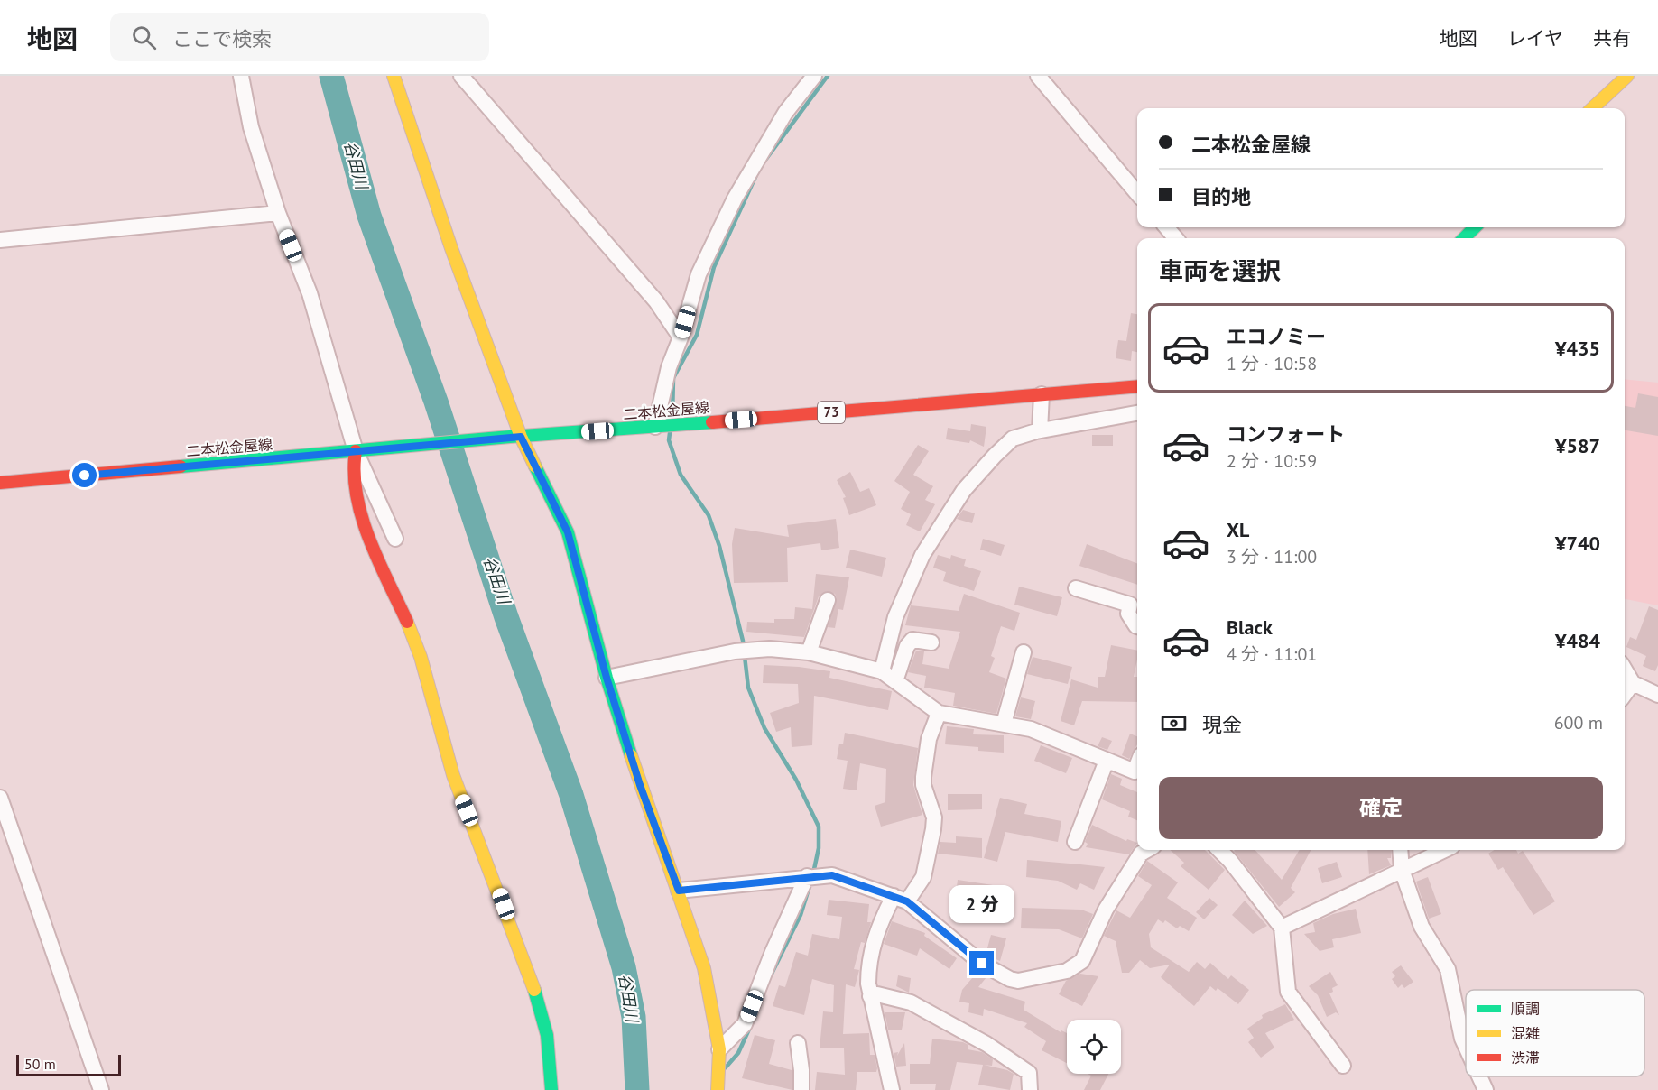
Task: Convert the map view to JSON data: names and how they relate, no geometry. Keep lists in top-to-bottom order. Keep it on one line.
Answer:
{"streets":{"street":["二本松金屋線","73"]},"water":["谷田川"],"legend":["順調","混雑","渋滞"],"scale_bar":"50 m","page":{"header":"地図","search":"ここで検索","nav":["地図","レイヤ","共有"],"banner":["二本松金屋線","目的地"],"heading":"車両を選択","list":[{"name":"エコノミー","note":"1 分 · 10:58","value":"¥435"},{"name":"コンフォート","note":"2 分 · 10:59","value":"¥587"},{"name":"XL","note":"3 分 · 11:00","value":"¥740"},{"name":"Black","note":"4 分 · 11:01","value":"¥484"}],"pay":["現金","600 m"],"buttons":"確定","bubble":"2 分","scale":"50 m"}}
